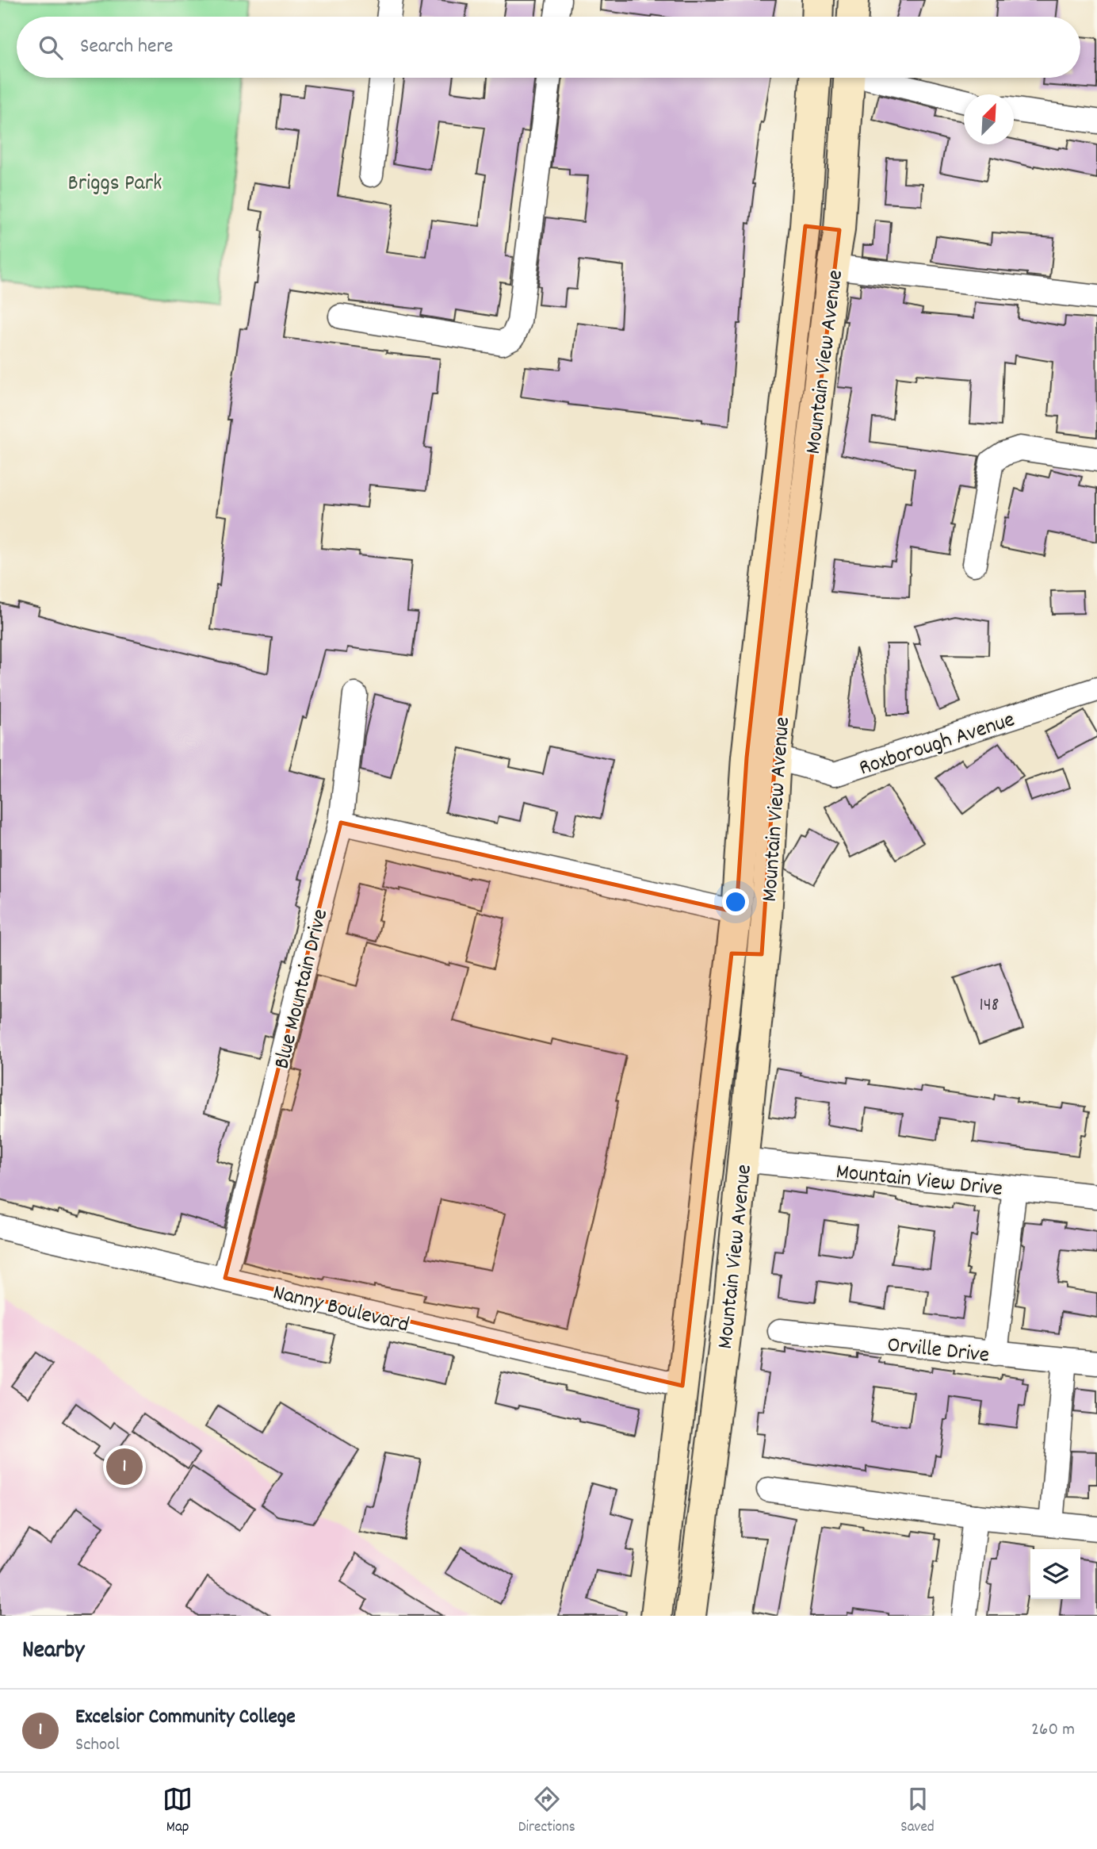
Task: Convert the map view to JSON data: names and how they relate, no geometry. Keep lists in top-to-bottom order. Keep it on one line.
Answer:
{"streets":{"main road":["Mountain View Avenue"],"street":["Roxborough Avenue","Blue Mountain Drive","Mountain View Drive","Nanny Boulevard","Orville Drive"]},"crossings":[["Mountain View Avenue","Roxborough Avenue"],["Mountain View Avenue","Mountain View Drive"],["Mountain View Avenue","Nanny Boulevard"],["Blue Mountain Drive","Nanny Boulevard"]],"parks":["Briggs Park"],"house_numbers":["148"],"north":"top right","page":{"search":"Search here","pins":"1","heading":"Nearby","list":[{"mark":"1","name":"Excelsior Community College","note":"School","value":"260 m"}],"nav":["Map","Directions","Saved"]}}
